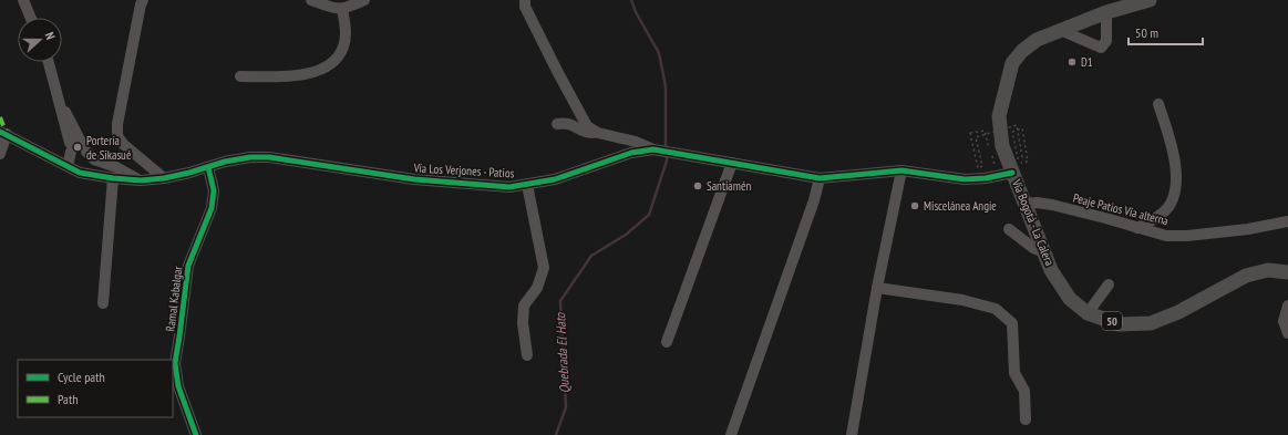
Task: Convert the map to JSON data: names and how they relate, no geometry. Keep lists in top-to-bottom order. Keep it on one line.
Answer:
{"streets":{"main road":["Vía Bogotá - La Calera","50"],"street":["Vía Los Verjones - Patios","Peaje Patios Vía alterna","Ramal Kabalgar"]},"crossings":[["Vía Los Verjones - Patios","Vía Bogotá - La Calera"],["Vía Los Verjones - Patios","Ramal Kabalgar"],["Peaje Patios Vía alterna","Vía Bogotá - La Calera"]],"water":["Quebrada El Hato"],"places":["D1","Portería de Sikasué","Santiamén","Miscelánea Angie"],"legend":["Cycle path","Path"],"scale_bar":"50 m","north":"right"}
